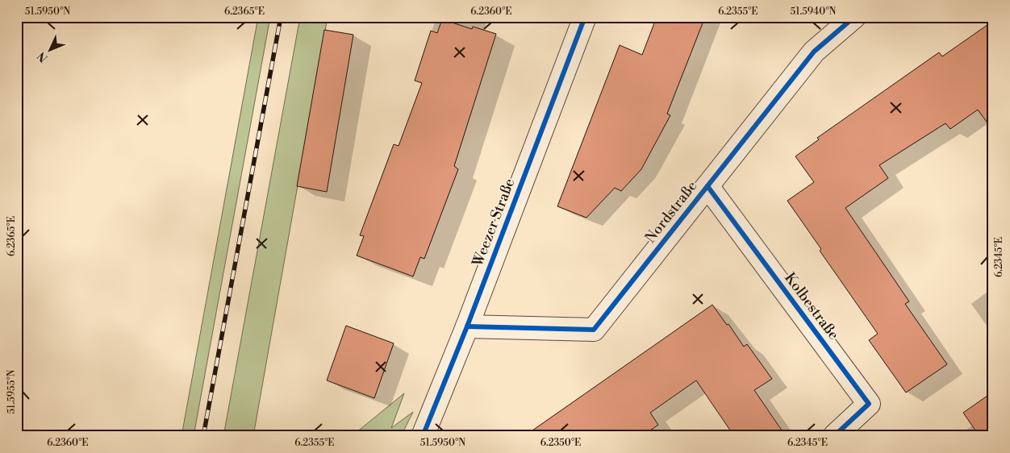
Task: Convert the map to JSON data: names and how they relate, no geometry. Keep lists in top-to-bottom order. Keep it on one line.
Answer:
{"streets":{"street":["Nordstraße","Weezer Straße","Kolbestraße"]},"crossings":[["Nordstraße","Weezer Straße"],["Nordstraße","Kolbestraße"]],"north":"bottom left","coordinates":["51.5950°N","6.2365°E","6.2360°E","6.2355°E","51.5940°N","6.2345°E","51.5955°N","6.2350°E"]}
